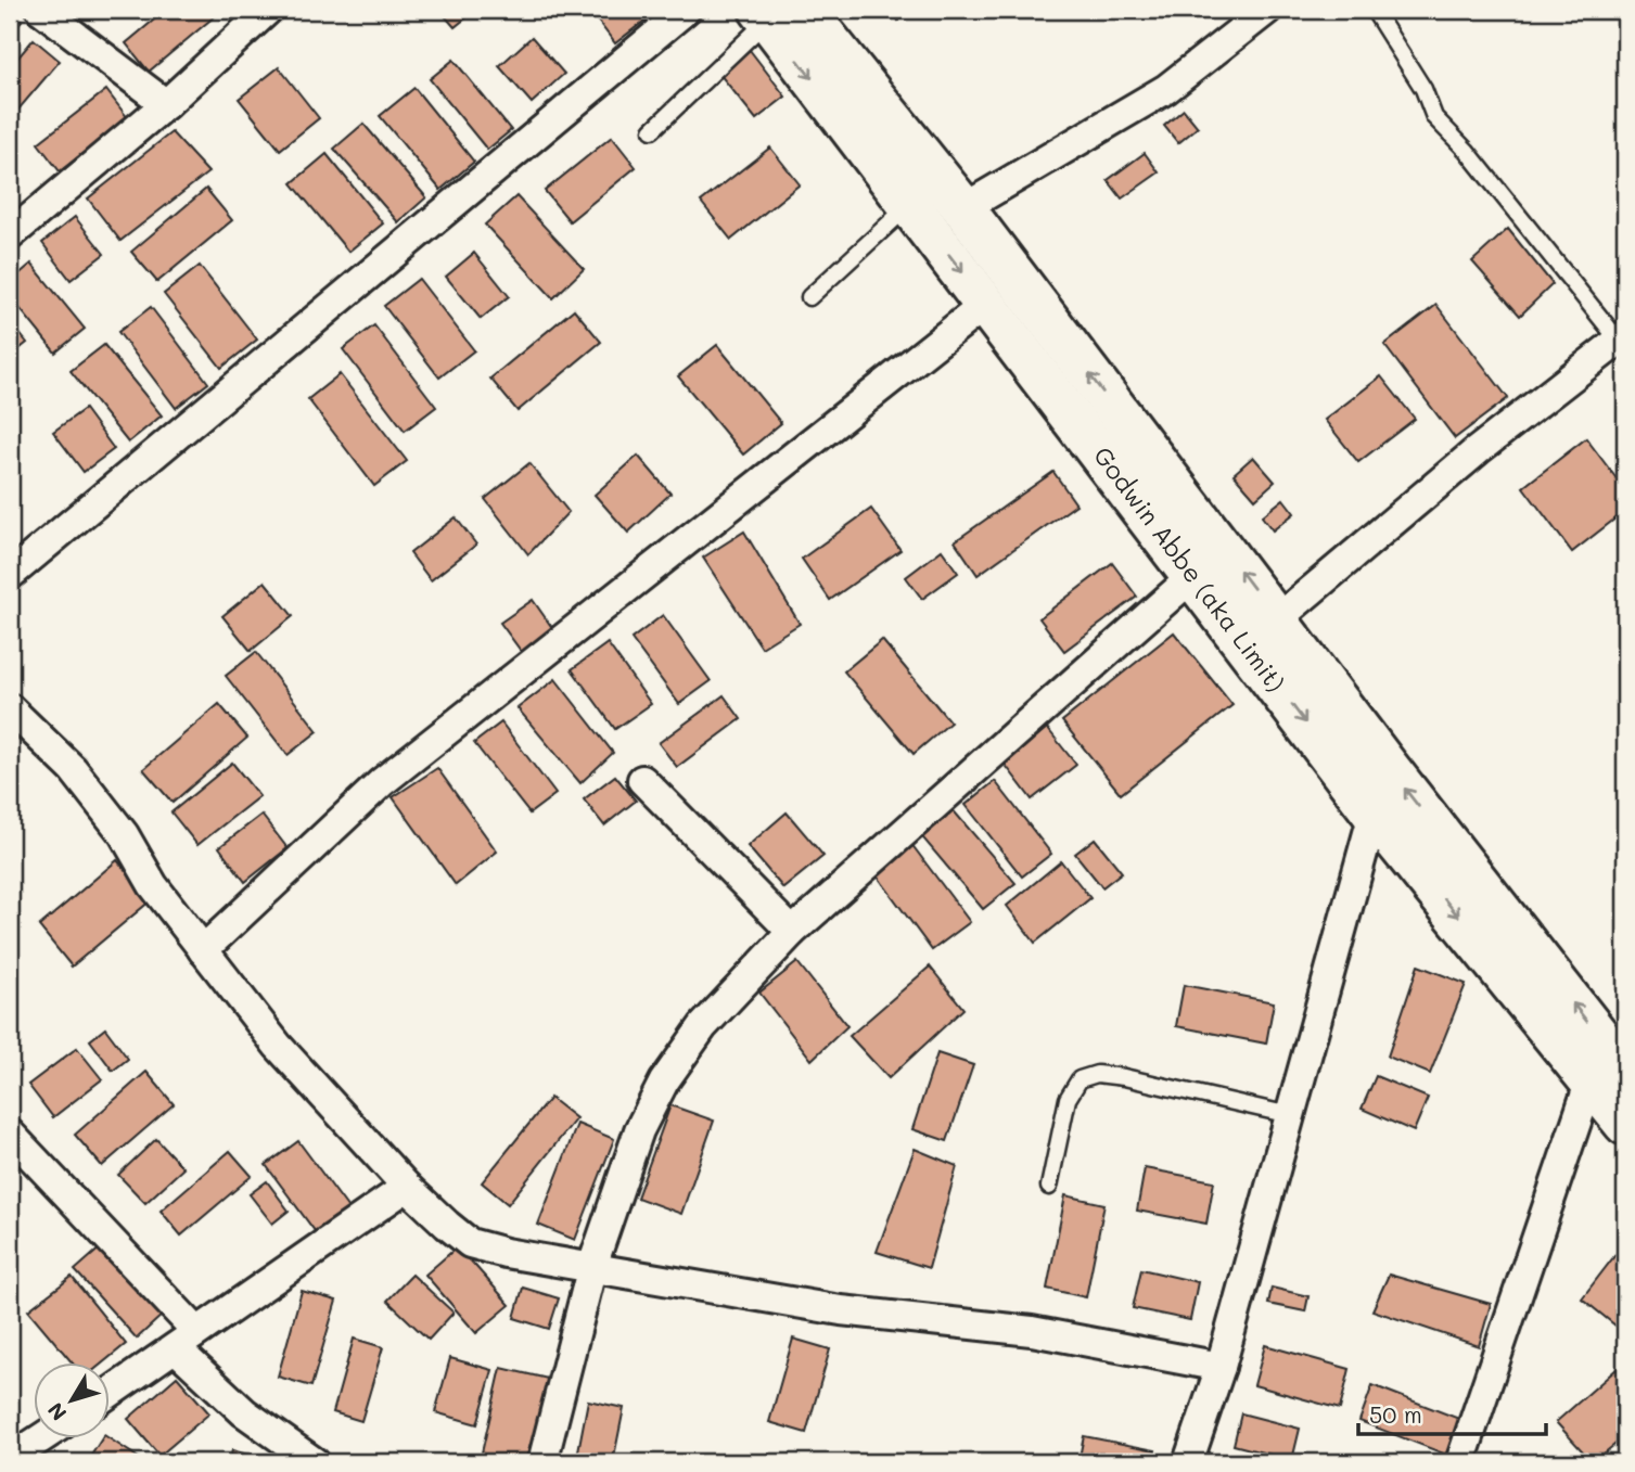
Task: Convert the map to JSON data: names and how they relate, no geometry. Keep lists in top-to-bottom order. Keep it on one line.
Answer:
{"streets":{"street":["Godwin Abbe (aka Limit)"]},"scale_bar":"50 m","north":"bottom left"}
